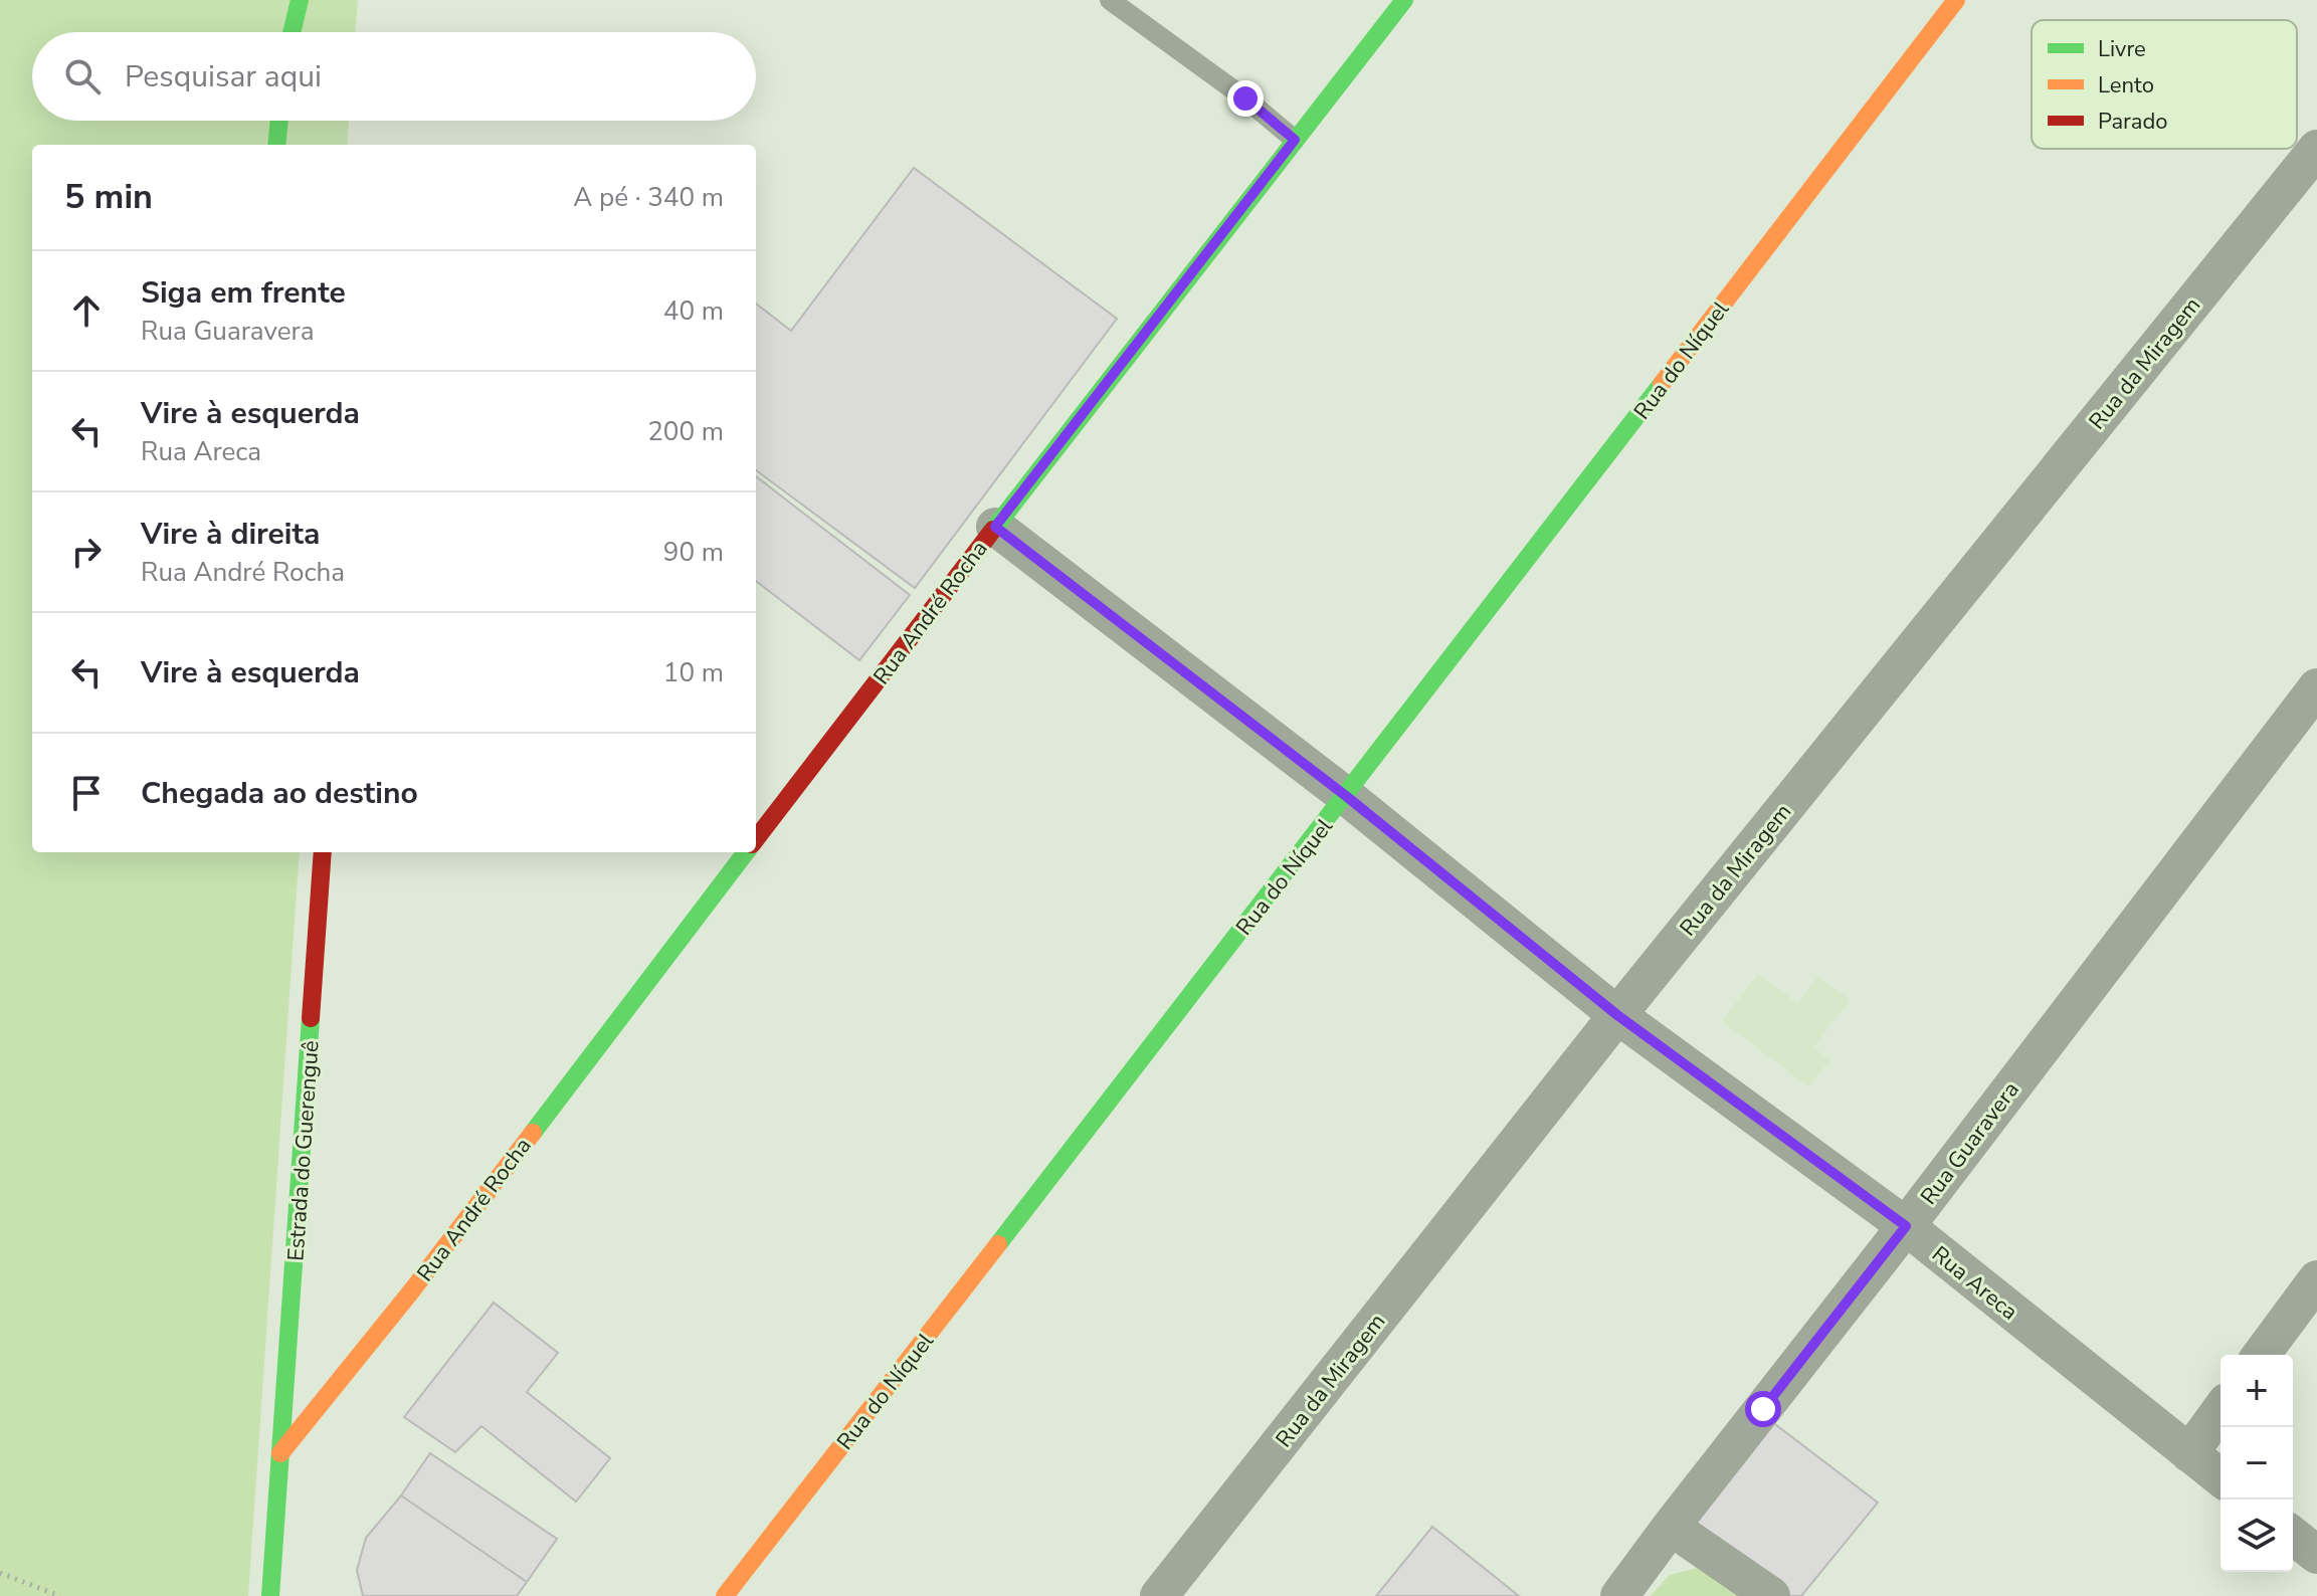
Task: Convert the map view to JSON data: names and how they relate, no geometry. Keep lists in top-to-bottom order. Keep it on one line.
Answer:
{"streets":{"main road":["Rua do Níquel","Rua André Rocha","Estrada do Guerenguê"],"street":["Rua da Miragem","Rua Guaravera","Rua Areca"]},"crossings":[["Rua do Níquel","Rua Areca"],["Rua da Miragem","Rua Areca"],["Rua André Rocha","Estrada do Guerenguê"],["Rua André Rocha","Rua Areca"],["Rua Guaravera","Rua Areca"]],"legend":["Livre","Lento","Parado"],"page":{"search":"Pesquisar aqui","heading":["5 min","A pé · 340 m"],"list":[["Siga em frente","Rua Guaravera","40 m"],["Vire à esquerda","Rua Areca","200 m"],["Vire à direita","Rua André Rocha","90 m"],["Vire à esquerda","10 m"],"Chegada ao destino"],"map_buttons":["+","−"]}}
